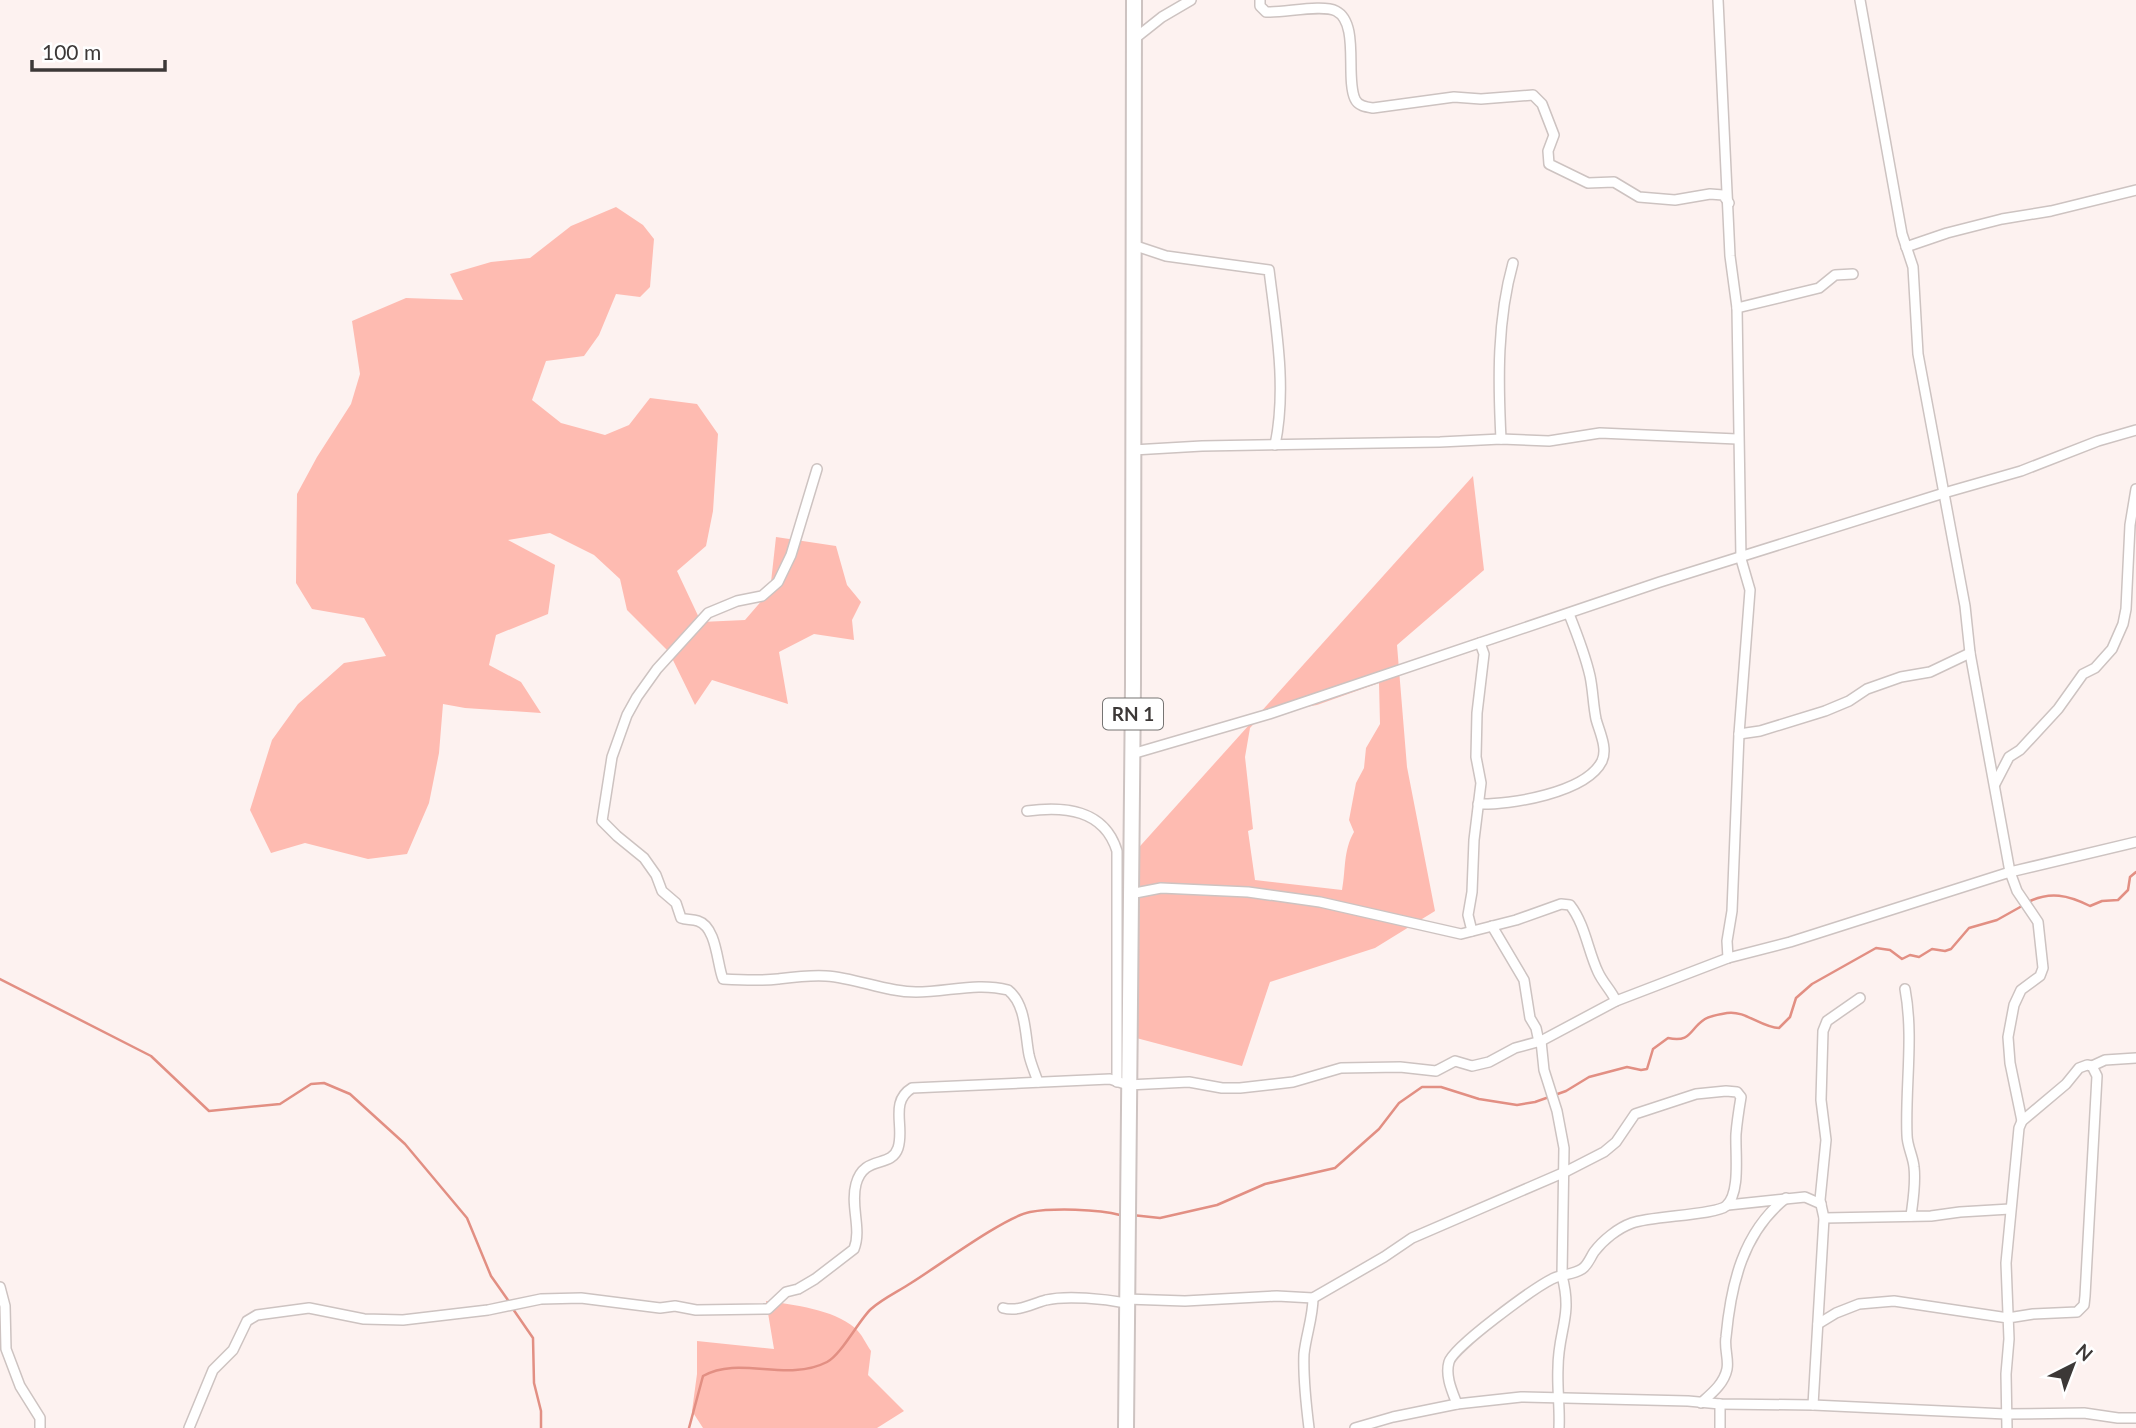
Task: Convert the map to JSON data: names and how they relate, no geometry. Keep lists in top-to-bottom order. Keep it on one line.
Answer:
{"streets":{"main road":["RN 1"]},"scale_bar":"100 m","north":"top right"}
